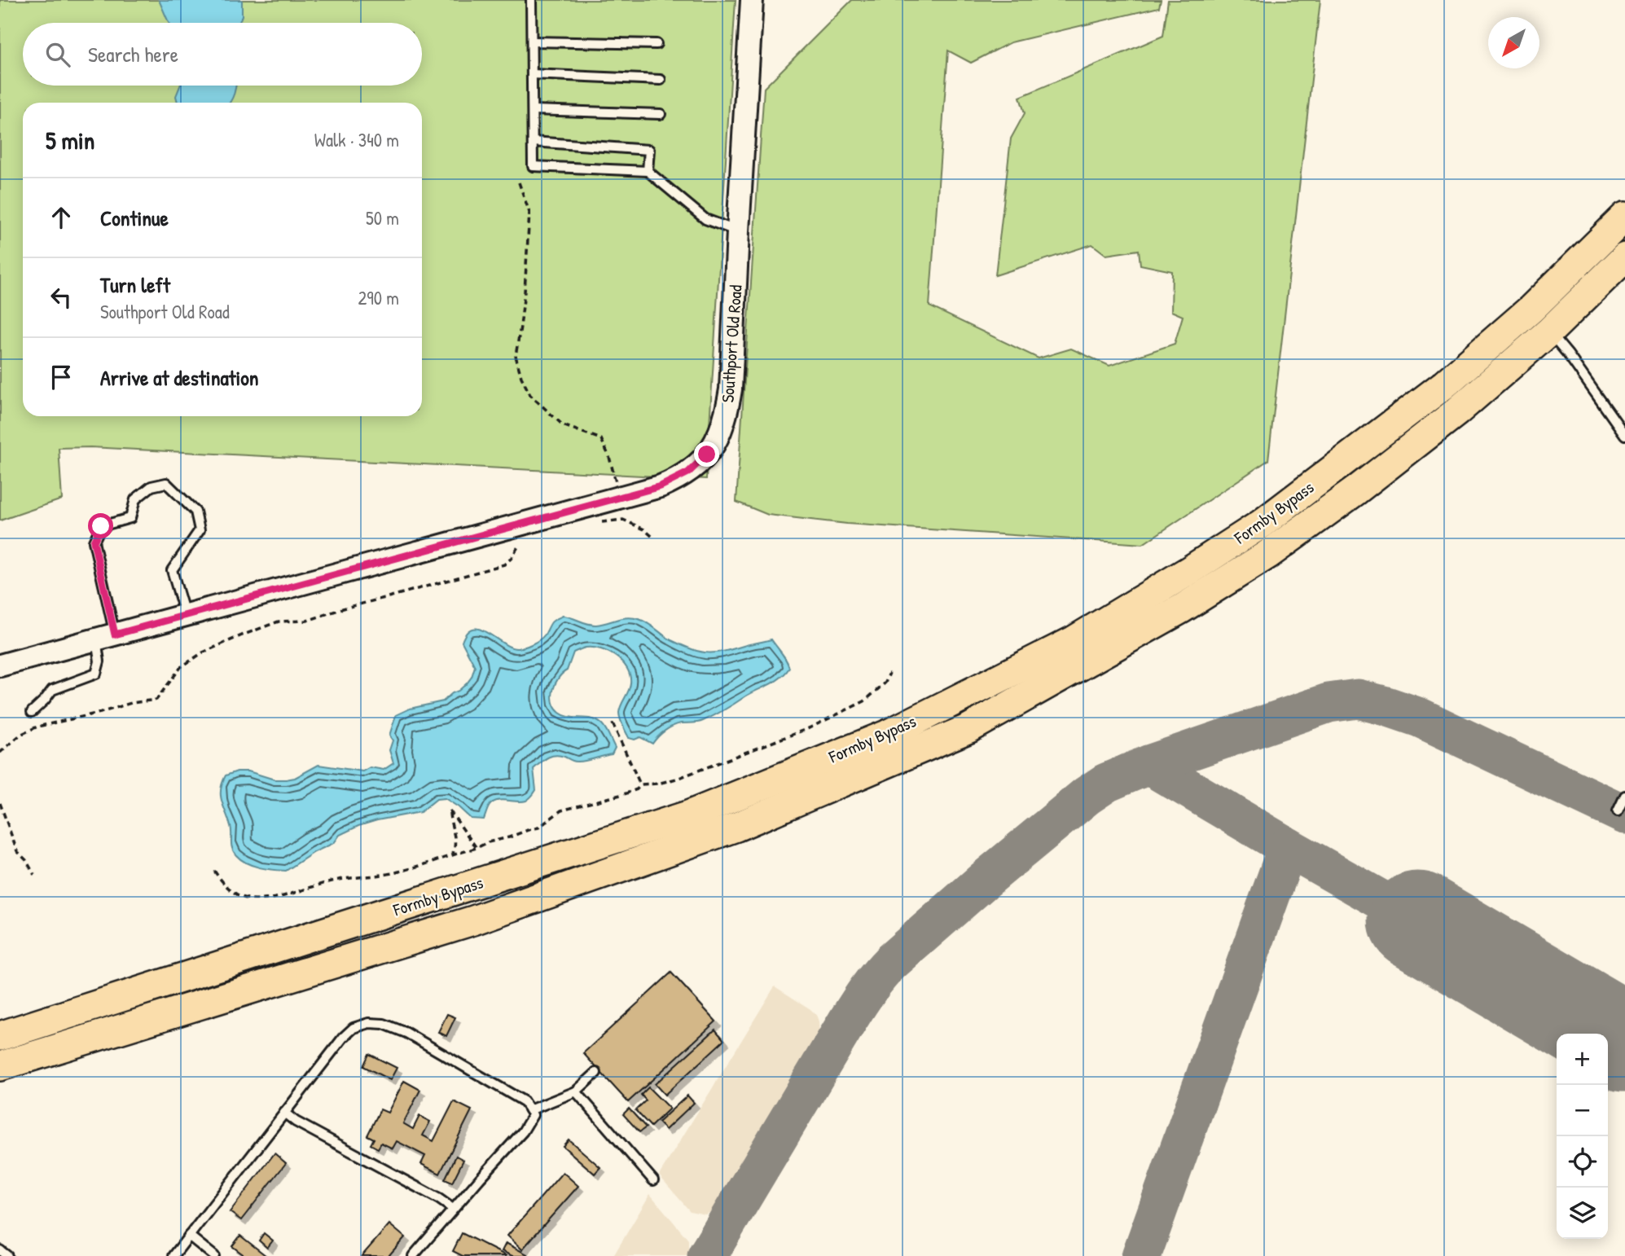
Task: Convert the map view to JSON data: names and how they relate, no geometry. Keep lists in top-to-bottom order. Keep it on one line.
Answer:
{"streets":{"highway":["Formby Bypass"],"street":["Southport Old Road"]},"north":"bottom left","page":{"search":"Search here","heading":["5 min","Walk · 340 m"],"list":[["Continue","50 m"],["Turn left","Southport Old Road","290 m"],"Arrive at destination"],"map_buttons":["+","−"]}}
